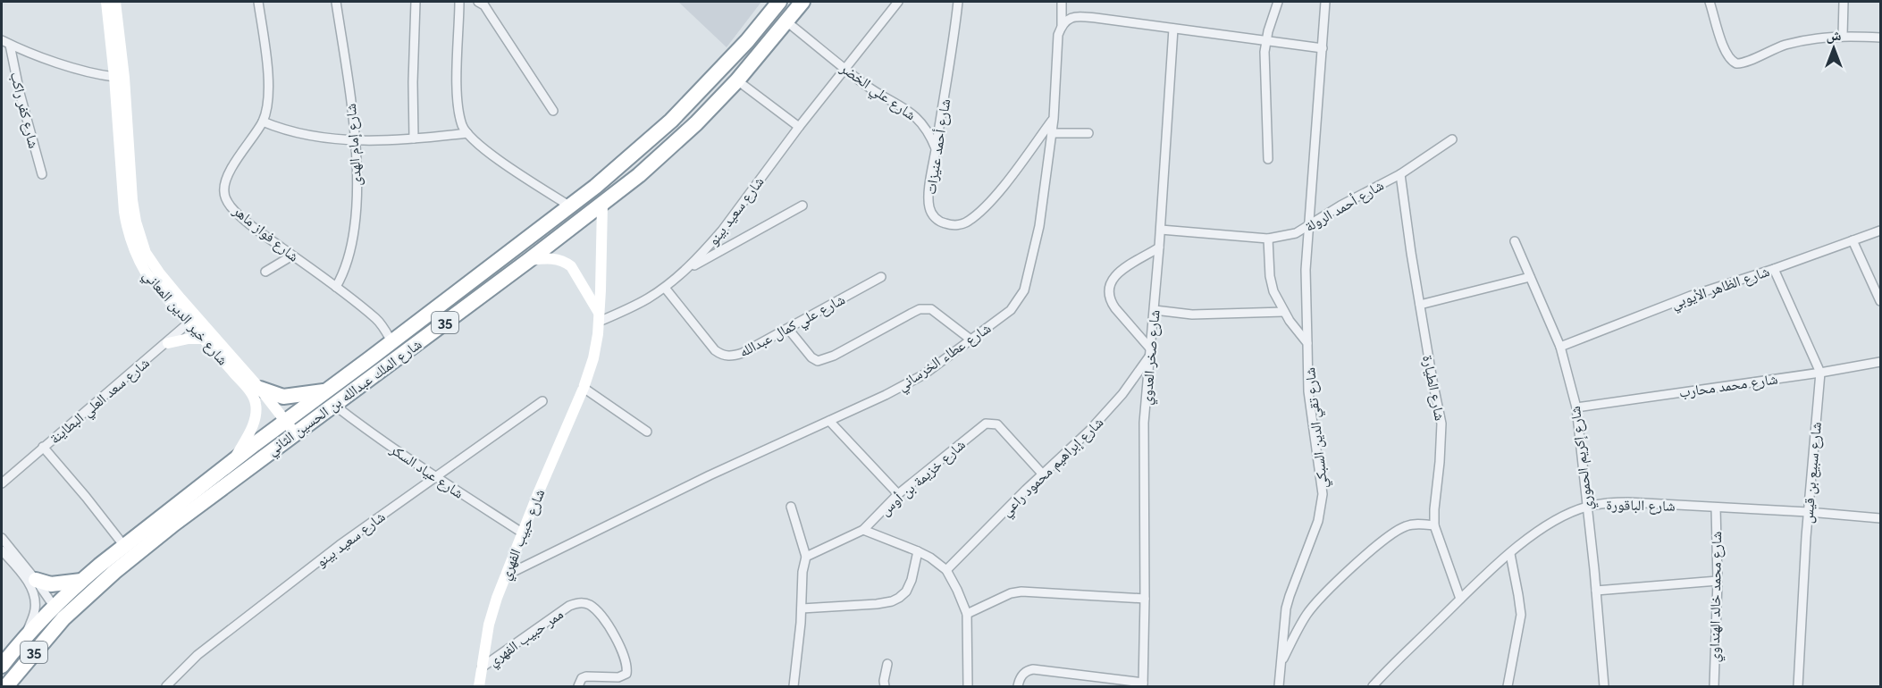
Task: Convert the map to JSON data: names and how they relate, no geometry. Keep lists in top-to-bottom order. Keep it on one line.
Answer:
{"streets":{"highway":["35","شارع الملك عبدالله بن الحسين الثاني"],"street":["شارع علي الخضر","شارع كفر راكب","شارع إمام الهدى","شارع أحمد عنيزات","شارع أحمد الرولة","شارع سعيد بينو","شارع فواز ماهر","شارع الظاهر الأيوبي","شارع خير الدين المعاني","شارع علي كمال عبدالله","شارع عطاء الخرساني","شارع صخر العدوي","شارع محمد محارب","شارع الطيارة","شارع سعد العلي البطاينة","شارع تقي الدين السبكي","شارع إكريم الحموري","شارع إبراهيم محمود راعي","شارع عياد السكر","شارع سبيع بن قيس","شارع خزيمة بن أوس","شارع الباقورة","شارع حبيب الفهري","شارع محمد خالد الهنداوي","ممر حبيب الفهري"]},"crossings":[["شارع علي الخضر","شارع أحمد عنيزات"],["شارع علي الخضر","شارع سعيد بينو"],["شارع علي الخضر","شارع الملك عبدالله بن الحسين الثاني"],["شارع إمام الهدى","شارع فواز ماهر"],["شارع أحمد عنيزات","شارع عطاء الخرساني"],["شارع أحمد الرولة","شارع صخر العدوي"],["شارع أحمد الرولة","شارع الطيارة"],["شارع أحمد الرولة","شارع تقي الدين السبكي"],["شارع سعيد بينو","شارع علي كمال عبدالله"],["شارع سعيد بينو","شارع عياد السكر"],["شارع سعيد بينو","شارع حبيب الفهري"],["شارع فواز ماهر","شارع الملك عبدالله بن الحسين الثاني"],["شارع الظاهر الأيوبي","شارع إكريم الحموري"],["شارع الظاهر الأيوبي","شارع سبيع بن قيس"],["شارع خير الدين المعاني","شارع الملك عبدالله بن الحسين الثاني"],["شارع خير الدين المعاني","شارع سعد العلي البطاينة"],["شارع عطاء الخرساني","شارع حبيب الفهري"],["شارع صخر العدوي","شارع إبراهيم محمود راعي"],["شارع محمد محارب","شارع إكريم الحموري"],["شارع محمد محارب","شارع سبيع بن قيس"],["شارع الطيارة","شارع الباقورة"],["شارع الملك عبدالله بن الحسين الثاني","شارع عياد السكر"],["شارع الملك عبدالله بن الحسين الثاني","شارع حبيب الفهري"],["شارع إكريم الحموري","شارع الباقورة"],["شارع إبراهيم محمود راعي","شارع خزيمة بن أوس"],["شارع عياد السكر","شارع حبيب الفهري"],["شارع سبيع بن قيس","شارع الباقورة"],["شارع الباقورة","شارع محمد خالد الهنداوي"],["شارع حبيب الفهري","ممر حبيب الفهري"]],"north":"top"}
